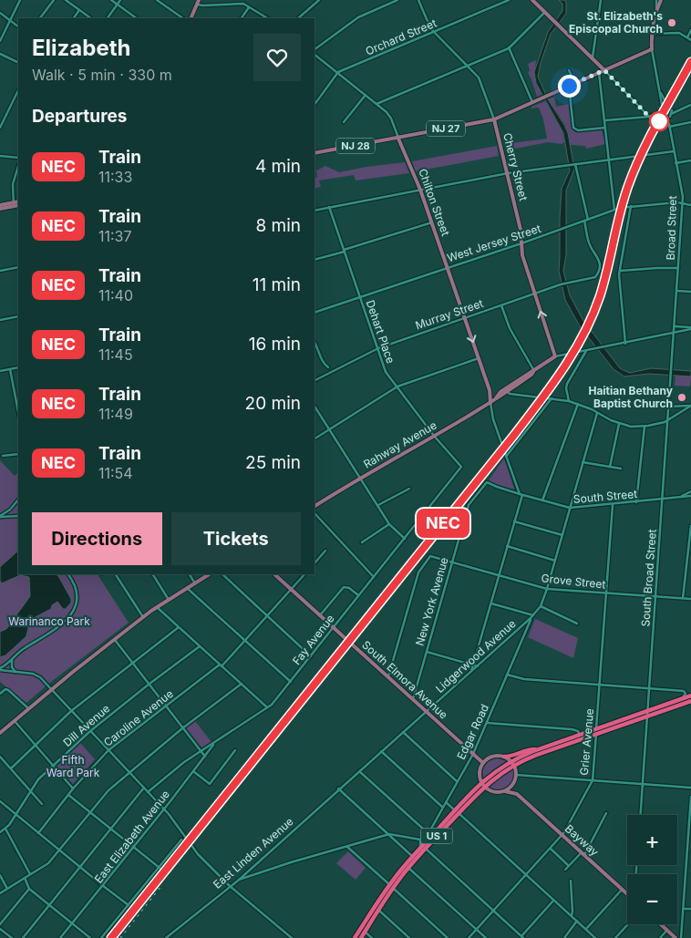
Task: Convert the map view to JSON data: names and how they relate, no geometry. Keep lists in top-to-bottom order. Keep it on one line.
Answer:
{"streets":{"highway":["US 1"],"main road":["NJ 27","NJ 28","Cherry Street","Chilton Street","Rahway Avenue","South Elmora Avenue","Bayway"],"street":["Orchard Street","Broad Street","West Jersey Street","Murray Street","Dehart Place","South Street","South Broad Street","Grove Street","New York Avenue","Fay Avenue","Lidgerwood Avenue","Caroline Avenue","Dill Avenue","Edgar Road","Grier Avenue","East Elizabeth Avenue","East Linden Avenue"]},"crossings":[["Orchard Street","Cherry Street"],["Orchard Street","Chilton Street"],["NJ 27","NJ 28"],["NJ 27","Cherry Street"],["NJ 27","Chilton Street"],["NJ 28","Chilton Street"],["Cherry Street","West Jersey Street"],["Cherry Street","Murray Street"],["Cherry Street","Rahway Avenue"],["Chilton Street","West Jersey Street"],["Chilton Street","Murray Street"],["Chilton Street","Rahway Avenue"],["Broad Street","West Jersey Street"],["Broad Street","Rahway Avenue"],["Broad Street","South Broad Street"],["West Jersey Street","Murray Street"],["West Jersey Street","Dehart Place"],["Murray Street","Dehart Place"],["Dehart Place","Rahway Avenue"],["Dehart Place","Fay Avenue"],["Rahway Avenue","South Broad Street"],["South Street","South Broad Street"],["South Street","New York Avenue"],["South Street","Lidgerwood Avenue"],["South Street","Grier Avenue"],["South Broad Street","Grove Street"],["South Broad Street","US 1"],["Grove Street","New York Avenue"],["Grove Street","Lidgerwood Avenue"],["Grove Street","South Elmora Avenue"],["Grove Street","Grier Avenue"],["New York Avenue","South Elmora Avenue"],["Fay Avenue","South Elmora Avenue"],["Fay Avenue","East Elizabeth Avenue"],["Lidgerwood Avenue","South Elmora Avenue"],["Lidgerwood Avenue","Edgar Road"],["Lidgerwood Avenue","East Linden Avenue"],["South Elmora Avenue","Caroline Avenue"],["South Elmora Avenue","Edgar Road"],["Edgar Road","US 1"],["Grier Avenue","US 1"],["Grier Avenue","Bayway"],["US 1","Bayway"]],"parks":["Warinanco Park","Fifth Ward Park"],"places":["St. Elizabeth's Episcopal Church","Haitian Bethany Baptist Church"],"page":{"on_map":"NEC","heading":[["Elizabeth","Walk · 5 min · 330 m"],"Departures"],"list":[{"mark":"NEC","name":"Train","note":"11:33","value":"4 min"},{"mark":"NEC","name":"Train","note":"11:37","value":"8 min"},{"mark":"NEC","name":"Train","note":"11:40","value":"11 min"},{"mark":"NEC","name":"Train","note":"11:45","value":"16 min"},{"mark":"NEC","name":"Train","note":"11:49","value":"20 min"},{"mark":"NEC","name":"Train","note":"11:54","value":"25 min"}],"buttons":["Directions","Tickets"],"map_buttons":["+","−"]}}
